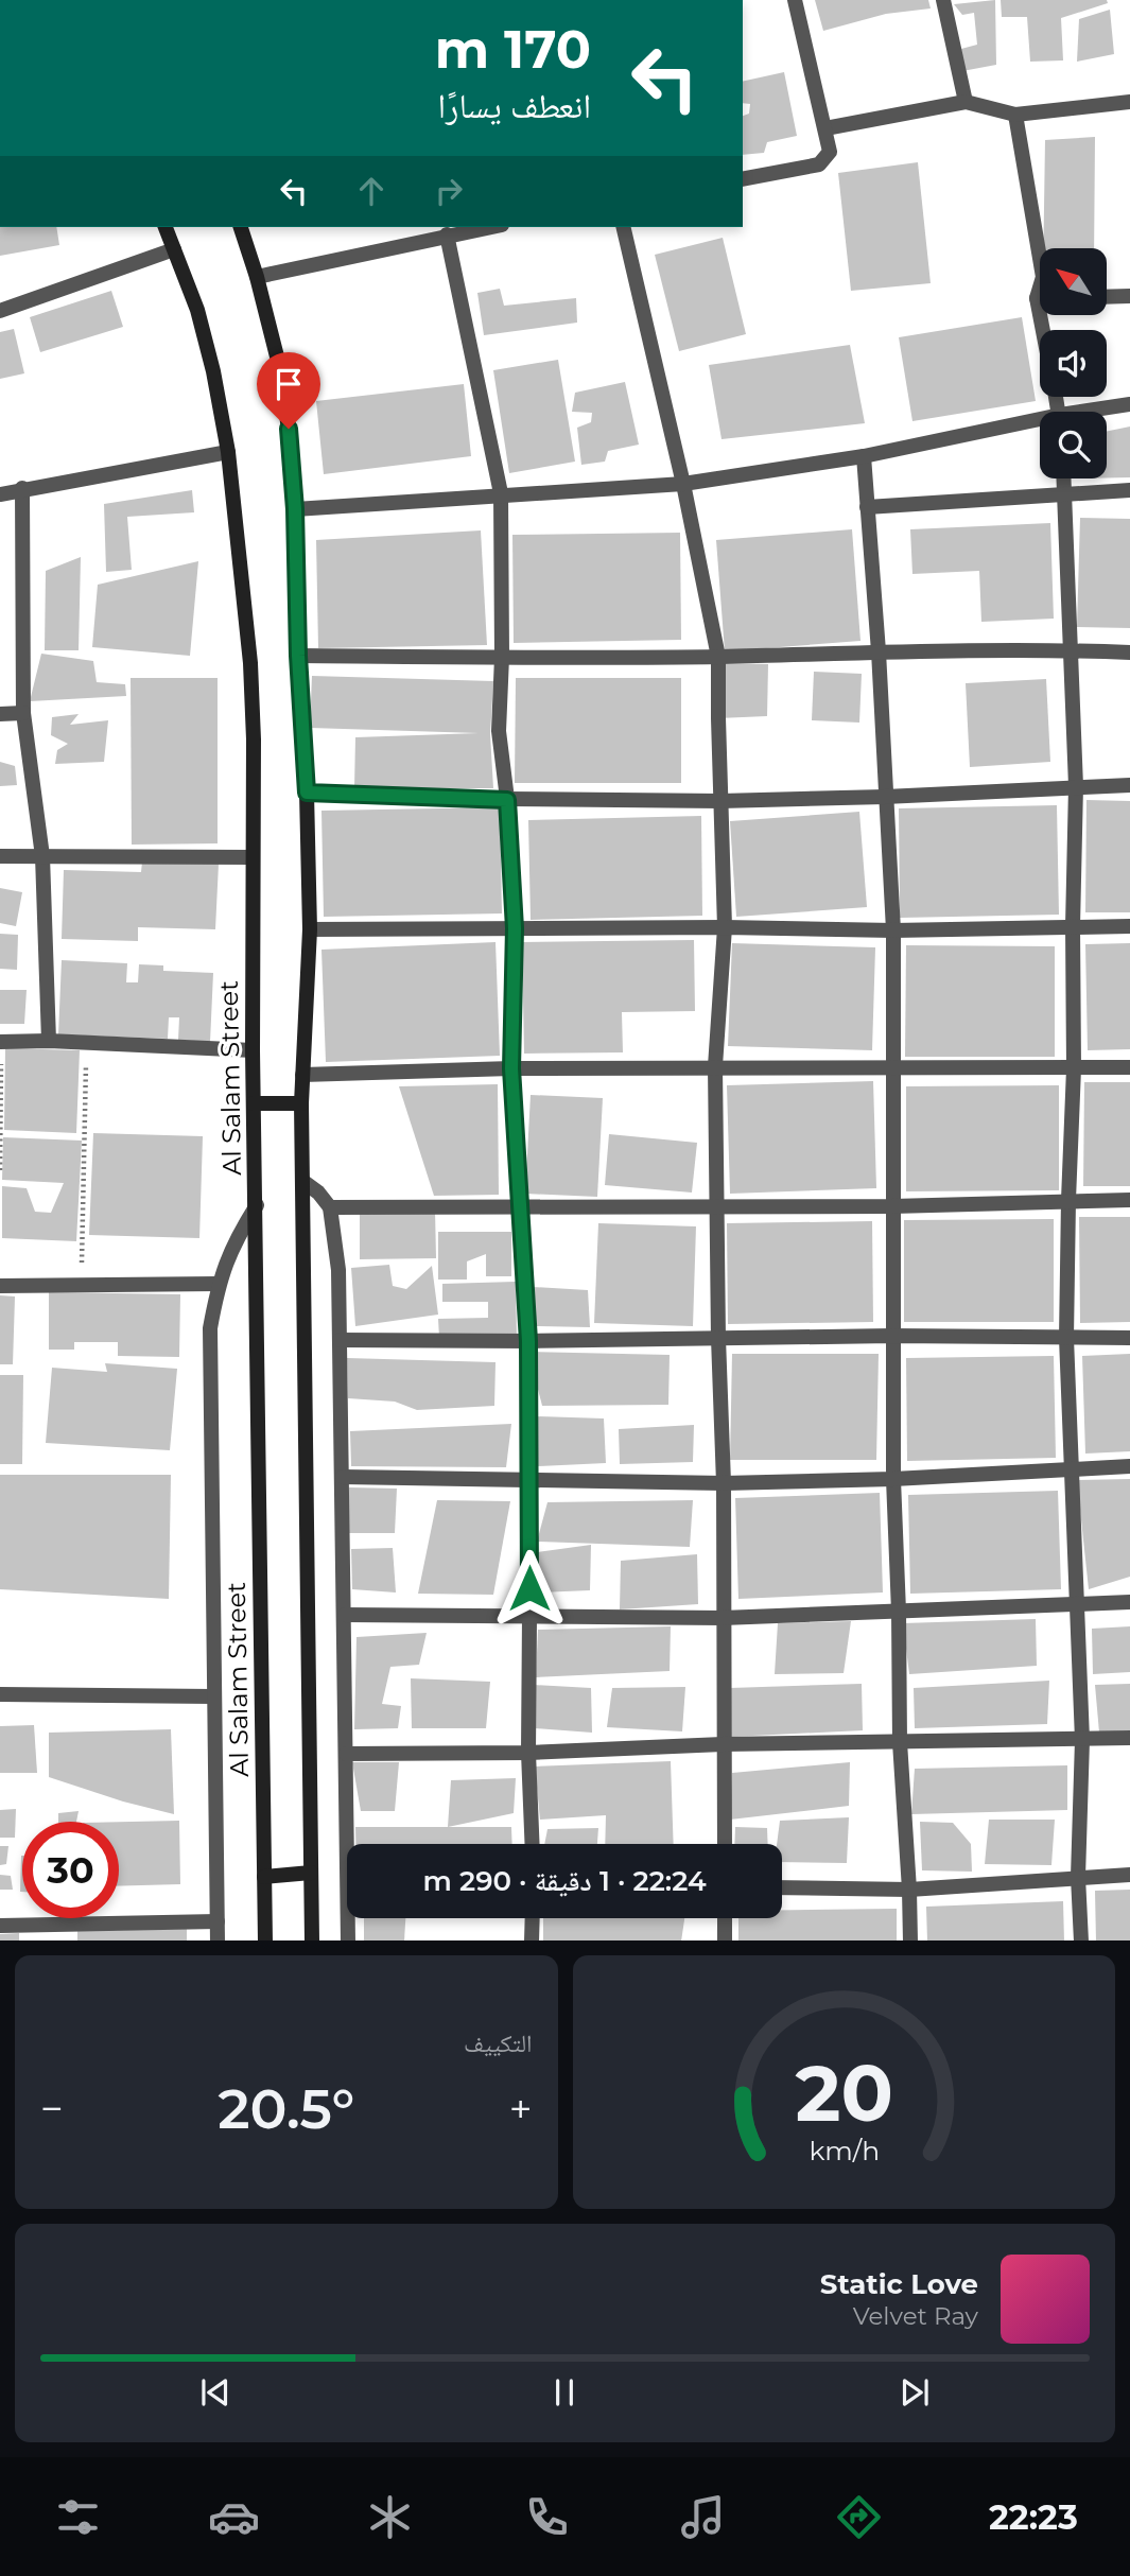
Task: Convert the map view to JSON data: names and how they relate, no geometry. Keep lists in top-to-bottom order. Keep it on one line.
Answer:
{"streets":{"street":["Al Salam Street"]},"north":"top left","page":{"turn":["170 m","انعطف يسارًا"],"limit":"30","trip":"22:24 · 1 دقيقة · 290 m","tile":"التكييف","heat":["−","20.5°","+"],"song":["Static Love","Velvet Ray"],"tabs":"22:23","gauge":["20","km/h"]}}
